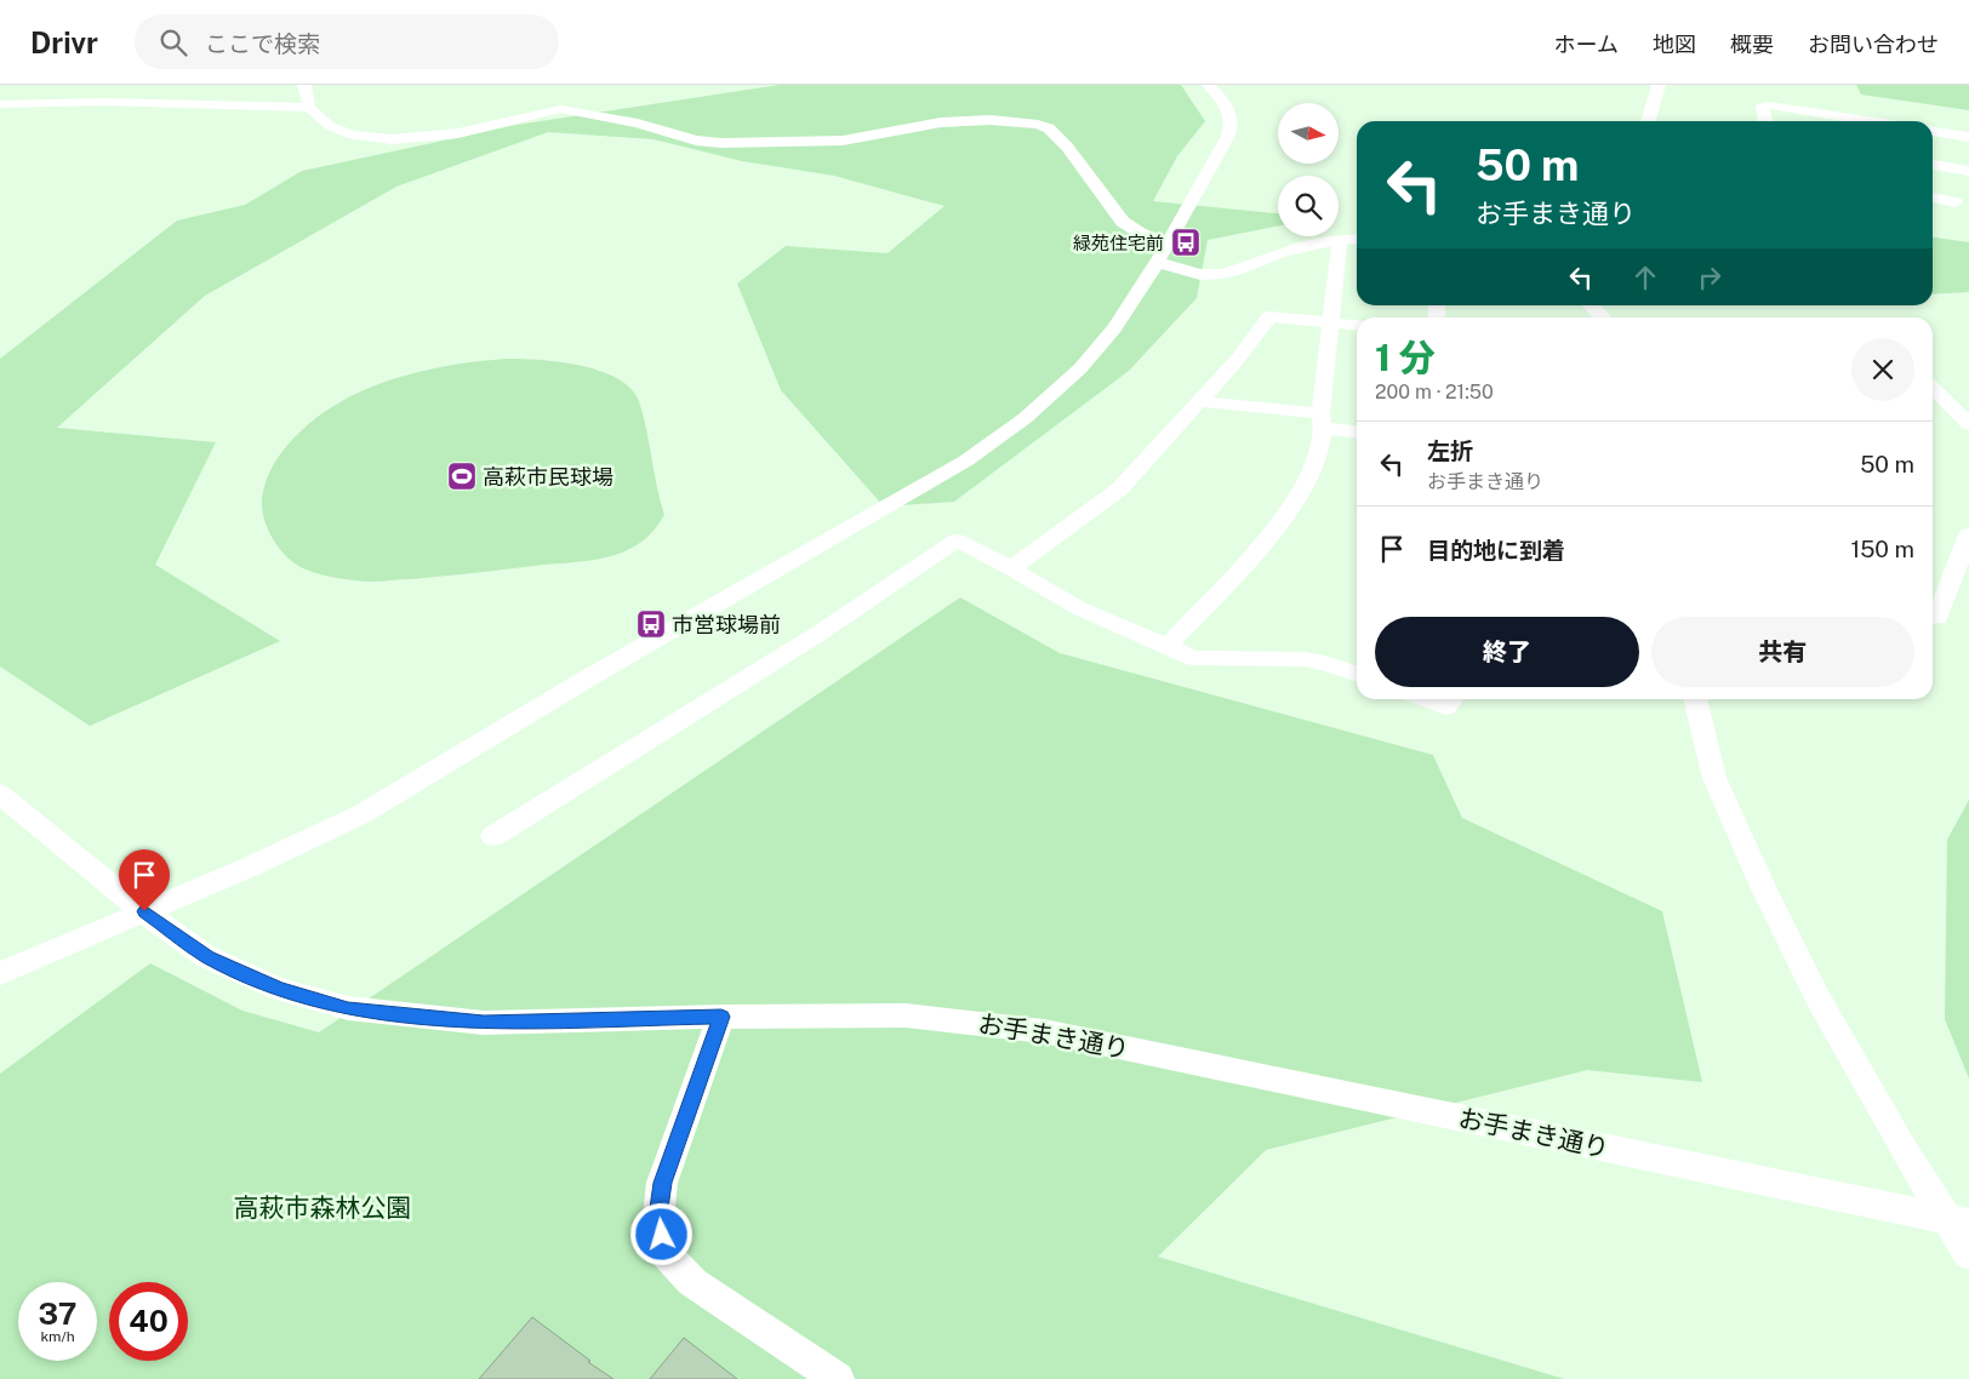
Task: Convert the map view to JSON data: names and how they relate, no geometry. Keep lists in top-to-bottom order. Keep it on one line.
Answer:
{"streets":{"street":["お手まき通り"]},"parks":["高萩市森林公園"],"places":{"bus stop":["緑苑住宅前","市営球場前"],"sports":["高萩市民球場"]},"north":"right","page":{"header":"Drivr","search":"ここで検索","nav":["ホーム","地図","概要","お問い合わせ"],"turn":["50 m","お手まき通り"],"heading":["1 分","200 m · 21:50"],"list":[{"name":"左折","note":"お手まき通り","value":"50 m"},{"name":"目的地に到着","value":"150 m"}],"buttons":["終了","共有"],"speed":"37 km/h","limit":"40"}}
